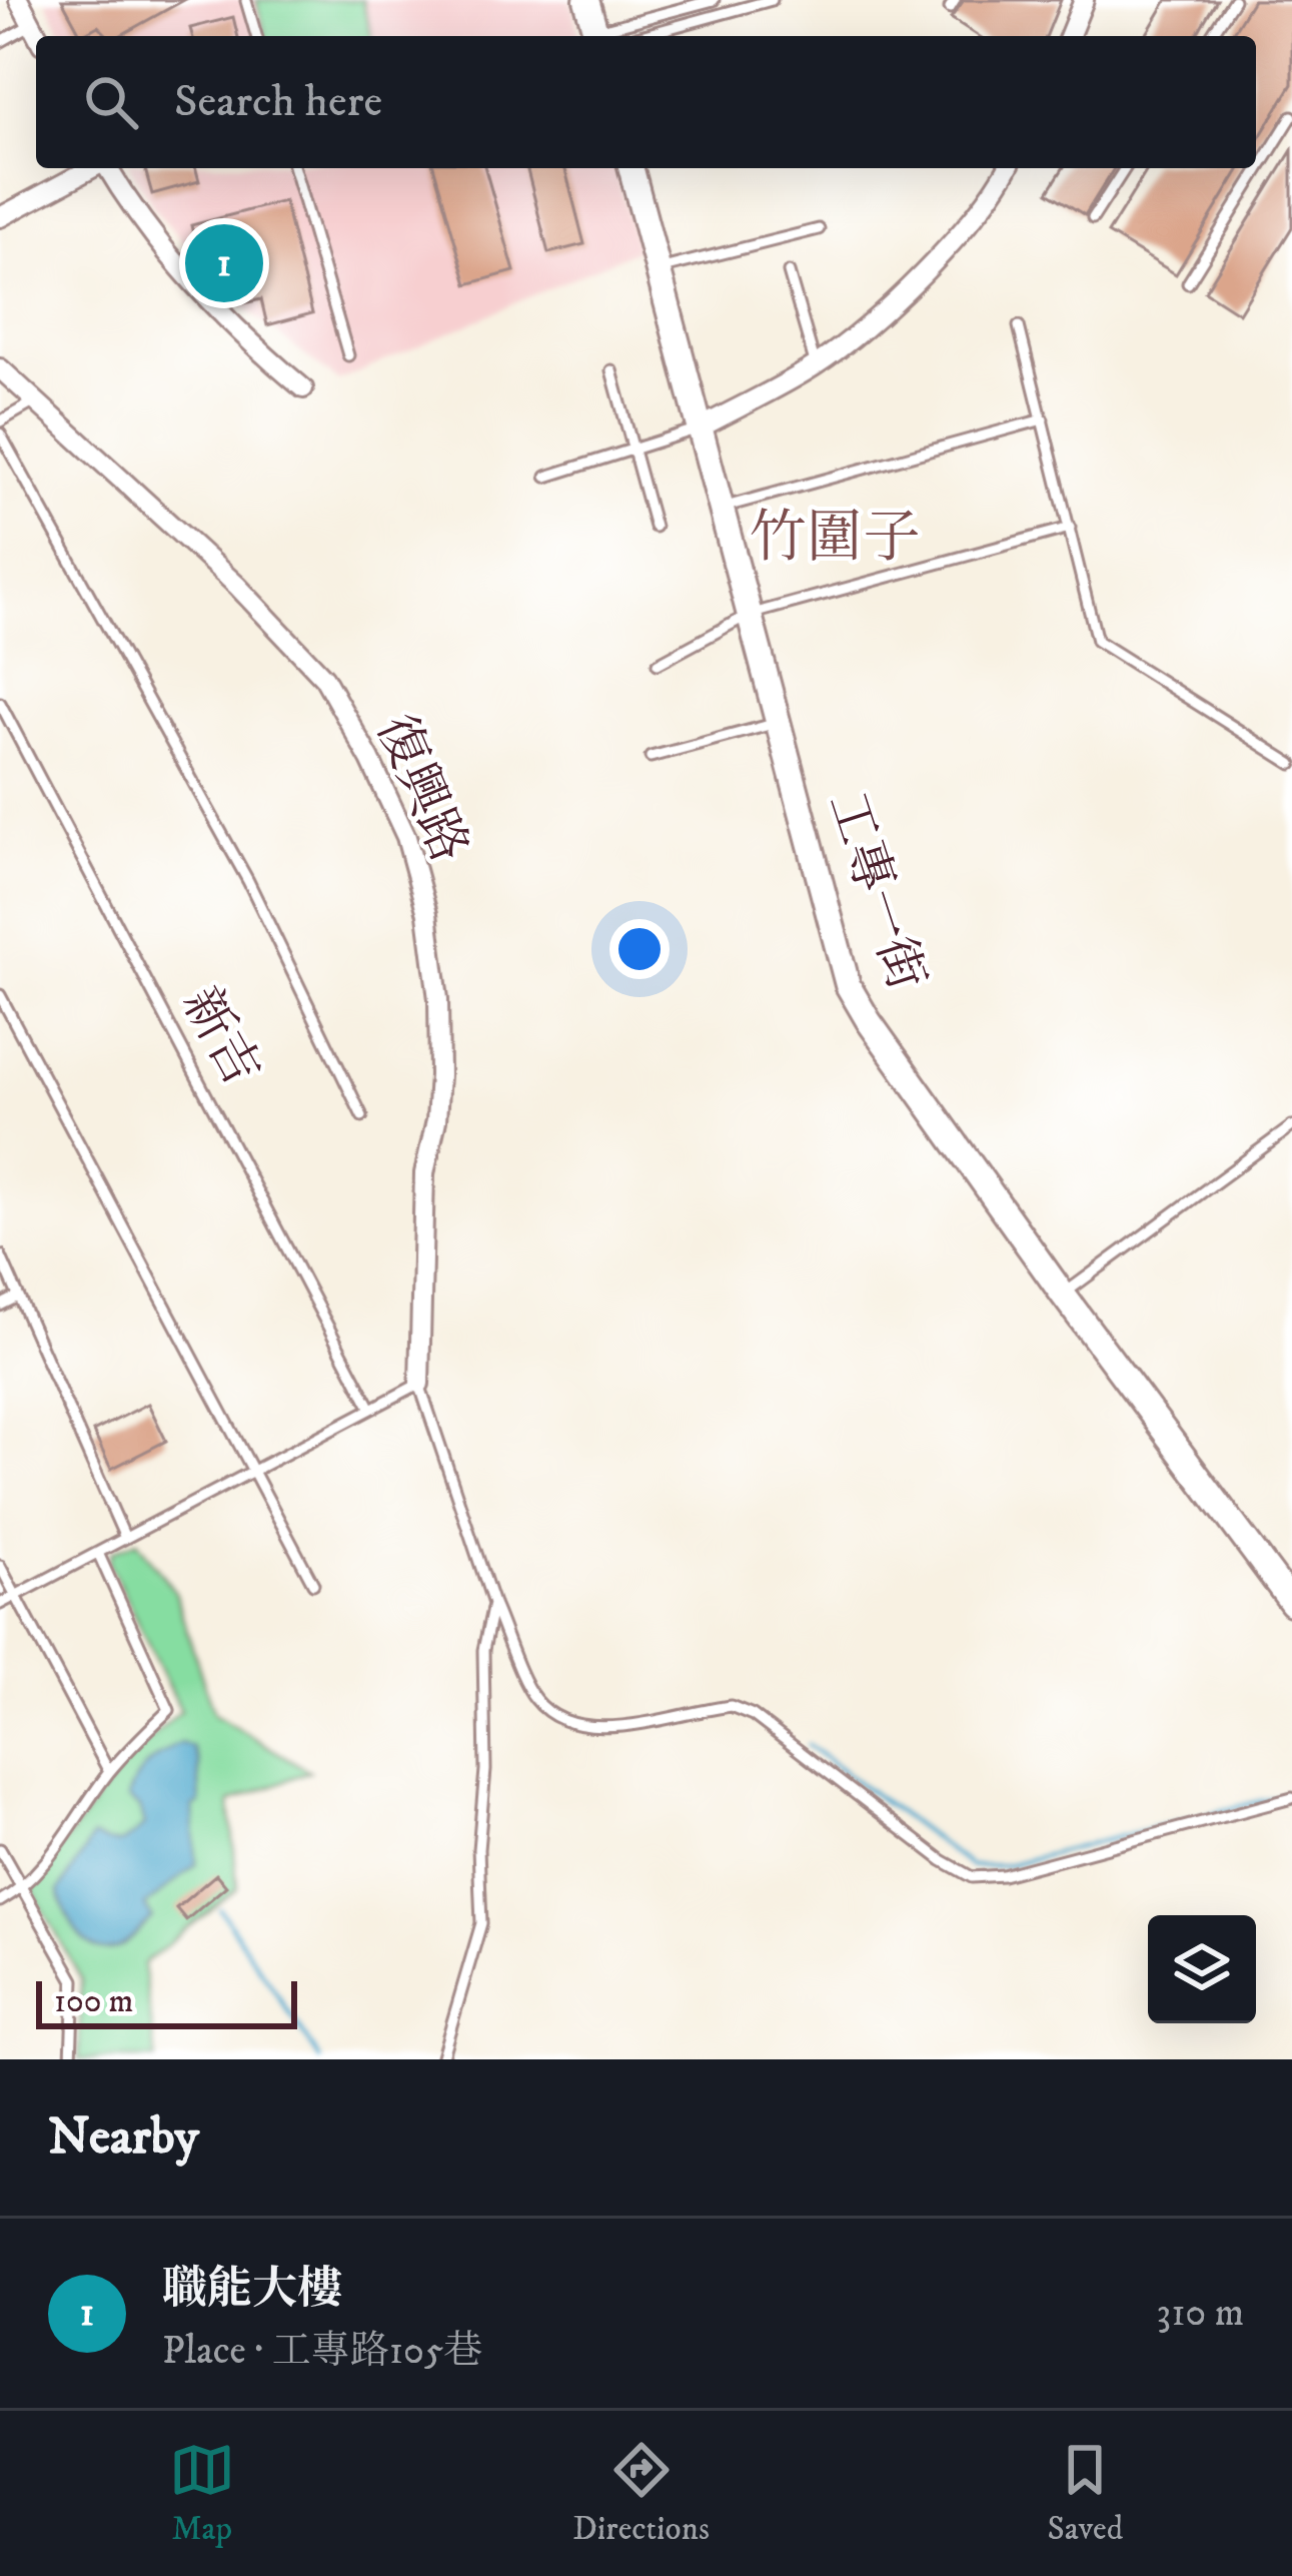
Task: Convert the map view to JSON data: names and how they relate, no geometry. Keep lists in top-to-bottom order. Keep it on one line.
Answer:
{"streets":{"street":["復興路","工專一街"],"lane":["新吉"]},"districts":["竹圍子"],"scale_bar":"100 m","page":{"search":"Search here","pins":"1","scale":"100 m","heading":"Nearby","list":[{"mark":"1","name":"職能大樓","note":"Place · 工專路105巷","value":"310 m"}],"nav":["Map","Directions","Saved"]}}
